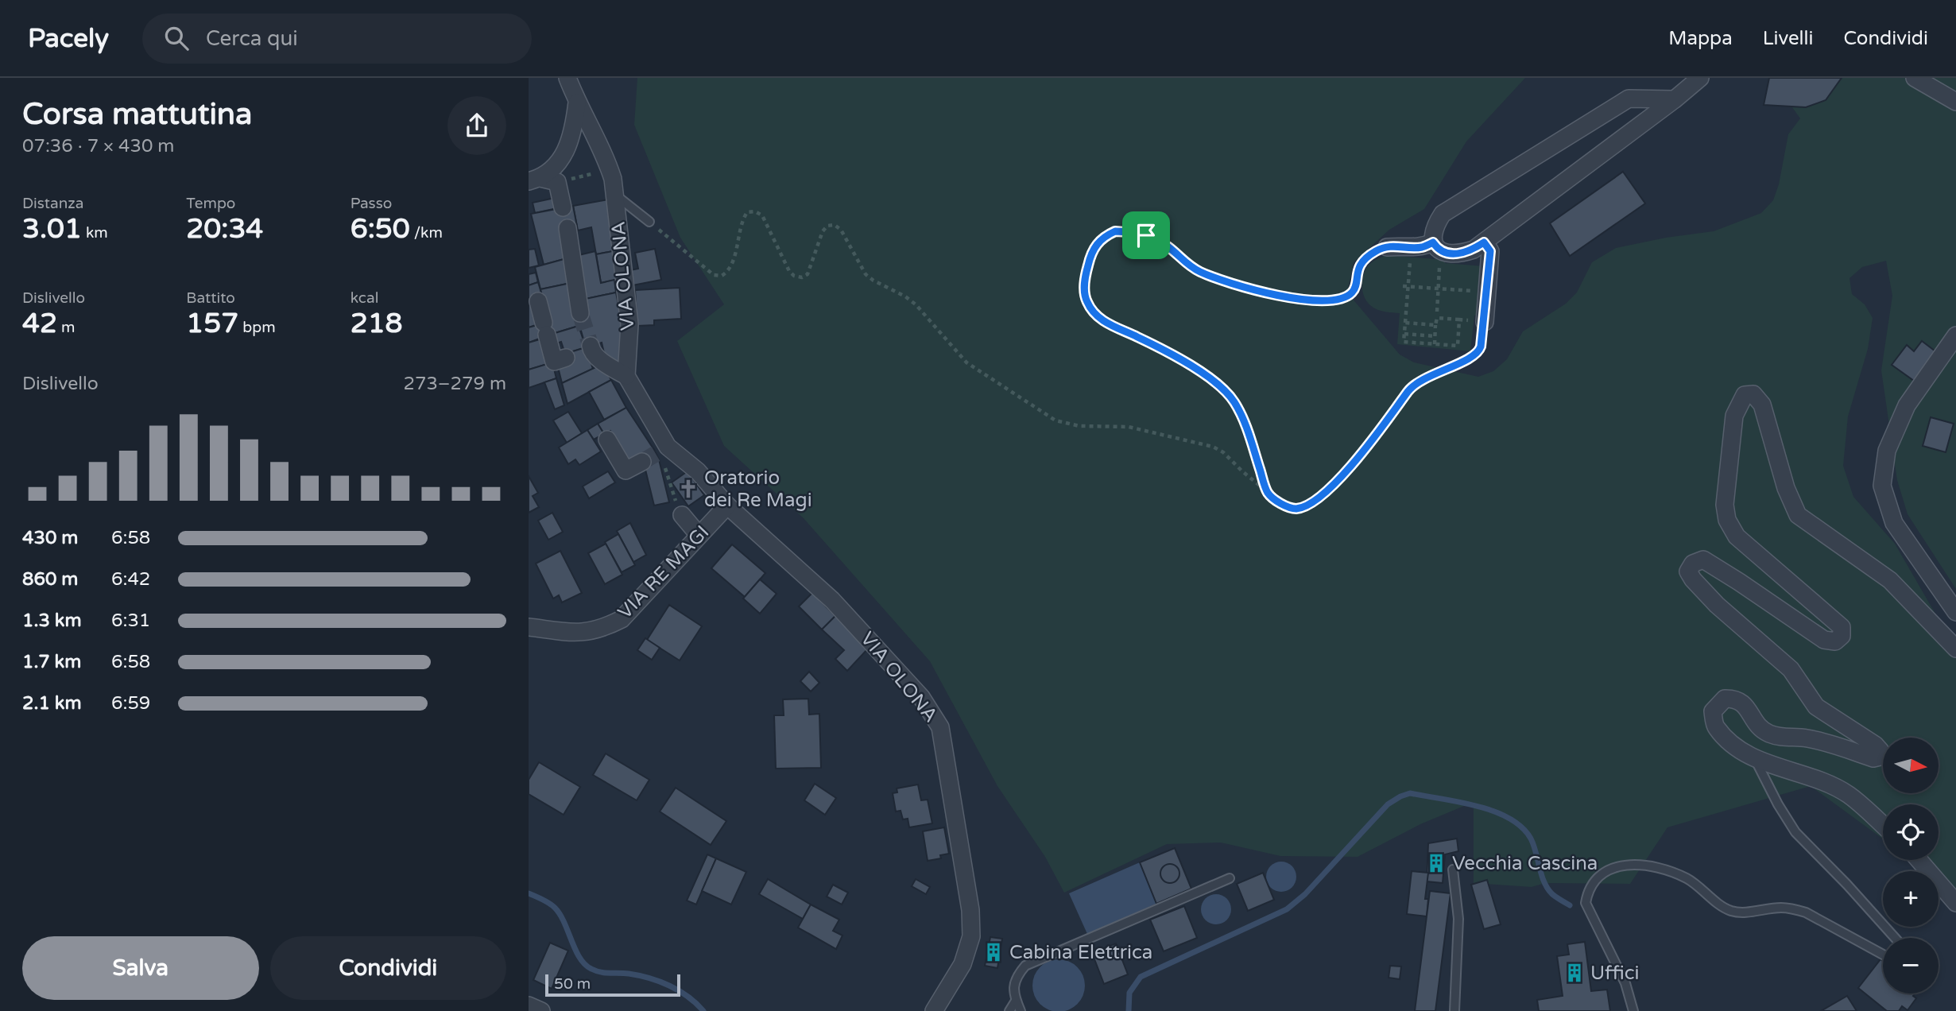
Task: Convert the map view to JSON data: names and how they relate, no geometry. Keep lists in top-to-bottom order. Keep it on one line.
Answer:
{"streets":{"street":["VIA OLONA","VIA RE MAGI"]},"crossings":[["VIA OLONA","VIA RE MAGI"]],"places":{"church":["Oratorio dei Re Magi"],"building":["Vecchia Cascina","Cabina Elettrica","Uffici"]},"scale_bar":"50 m","north":"right","page":{"header":"Pacely","search":"Cerca qui","nav":["Mappa","Livelli","Condividi"],"heading":["Corsa mattutina","07:36 · 7 × 430 m"],"stats":[["Distanza","3.01 km"],["Tempo","20:34"],["Passo","6:50 /km"],["Dislivello","42 m"],["Battito","157 bpm"],["kcal","218"]],"chart":["Dislivello","273–279 m"],"list":[{"name":"430 m","note":"6:58"},{"name":"860 m","note":"6:42"},{"name":"1.3 km","note":"6:31"},{"name":"1.7 km","note":"6:58"},{"name":"2.1 km","note":"6:59"}],"map_buttons":["+","−"],"buttons":["Salva","Condividi"],"scale":"50 m"}}
